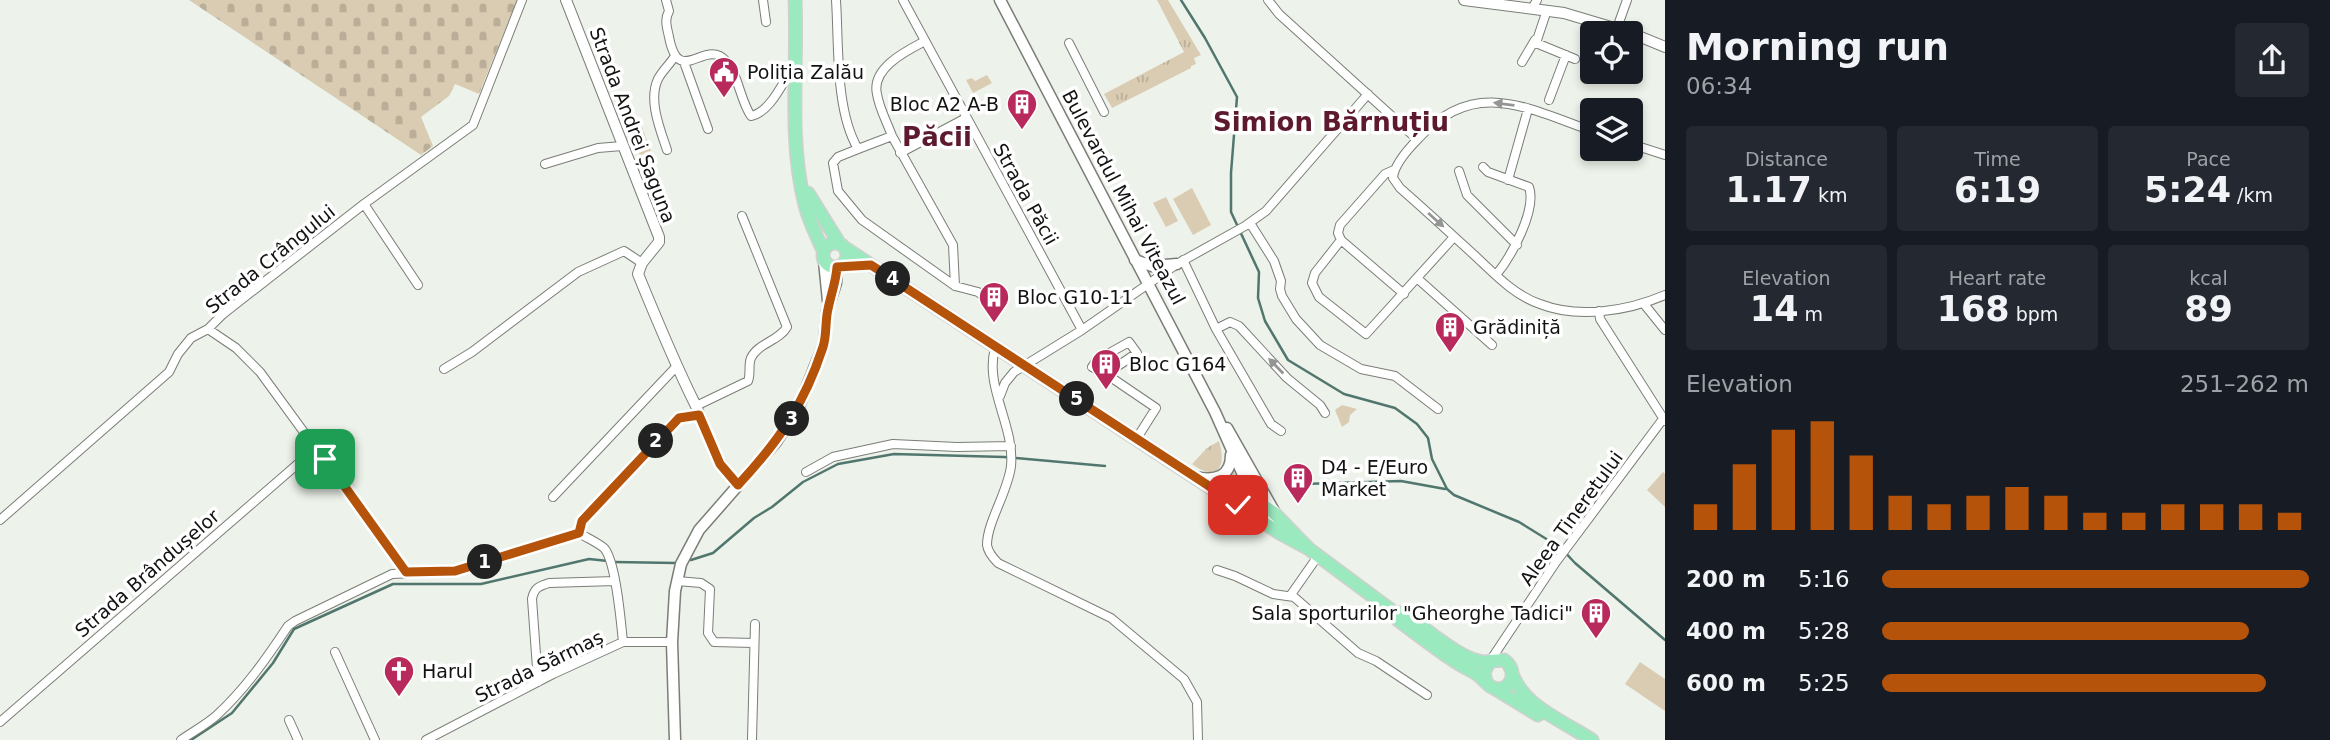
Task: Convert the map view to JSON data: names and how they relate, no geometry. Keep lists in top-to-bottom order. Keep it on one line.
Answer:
{"streets":{"main road":["Bulevardul Mihai Viteazul"],"street":["Strada Andrei Șaguna","Strada Păcii","Strada Crângului","Aleea Tineretului","Strada Brândușelor","Strada Sărmaș"]},"crossings":[["Bulevardul Mihai Viteazul","Aleea Tineretului"]],"districts":["Simion Bărnuțiu","Păcii"],"places":{"public building":["Poliția Zalău"],"building":["Bloc A2 A-B","Bloc G10-11","Grădiniță","Bloc G164","D4 - E/Euro Market","Sala sporturilor \"Gheorghe Tadici\""],"church":["Harul"]},"page":{"heading":["Morning run","06:34"],"stats":[["Distance","1.17 km"],["Time","6:19"],["Pace","5:24 /km"],["Elevation","14 m"],["Heart rate","168 bpm"],["kcal","89"]],"pins":["4","5","3","2","1"],"chart":["Elevation","251–262 m"],"list":[{"name":"200 m","note":"5:16"},{"name":"400 m","note":"5:28"},{"name":"600 m","note":"5:25"}]}}
